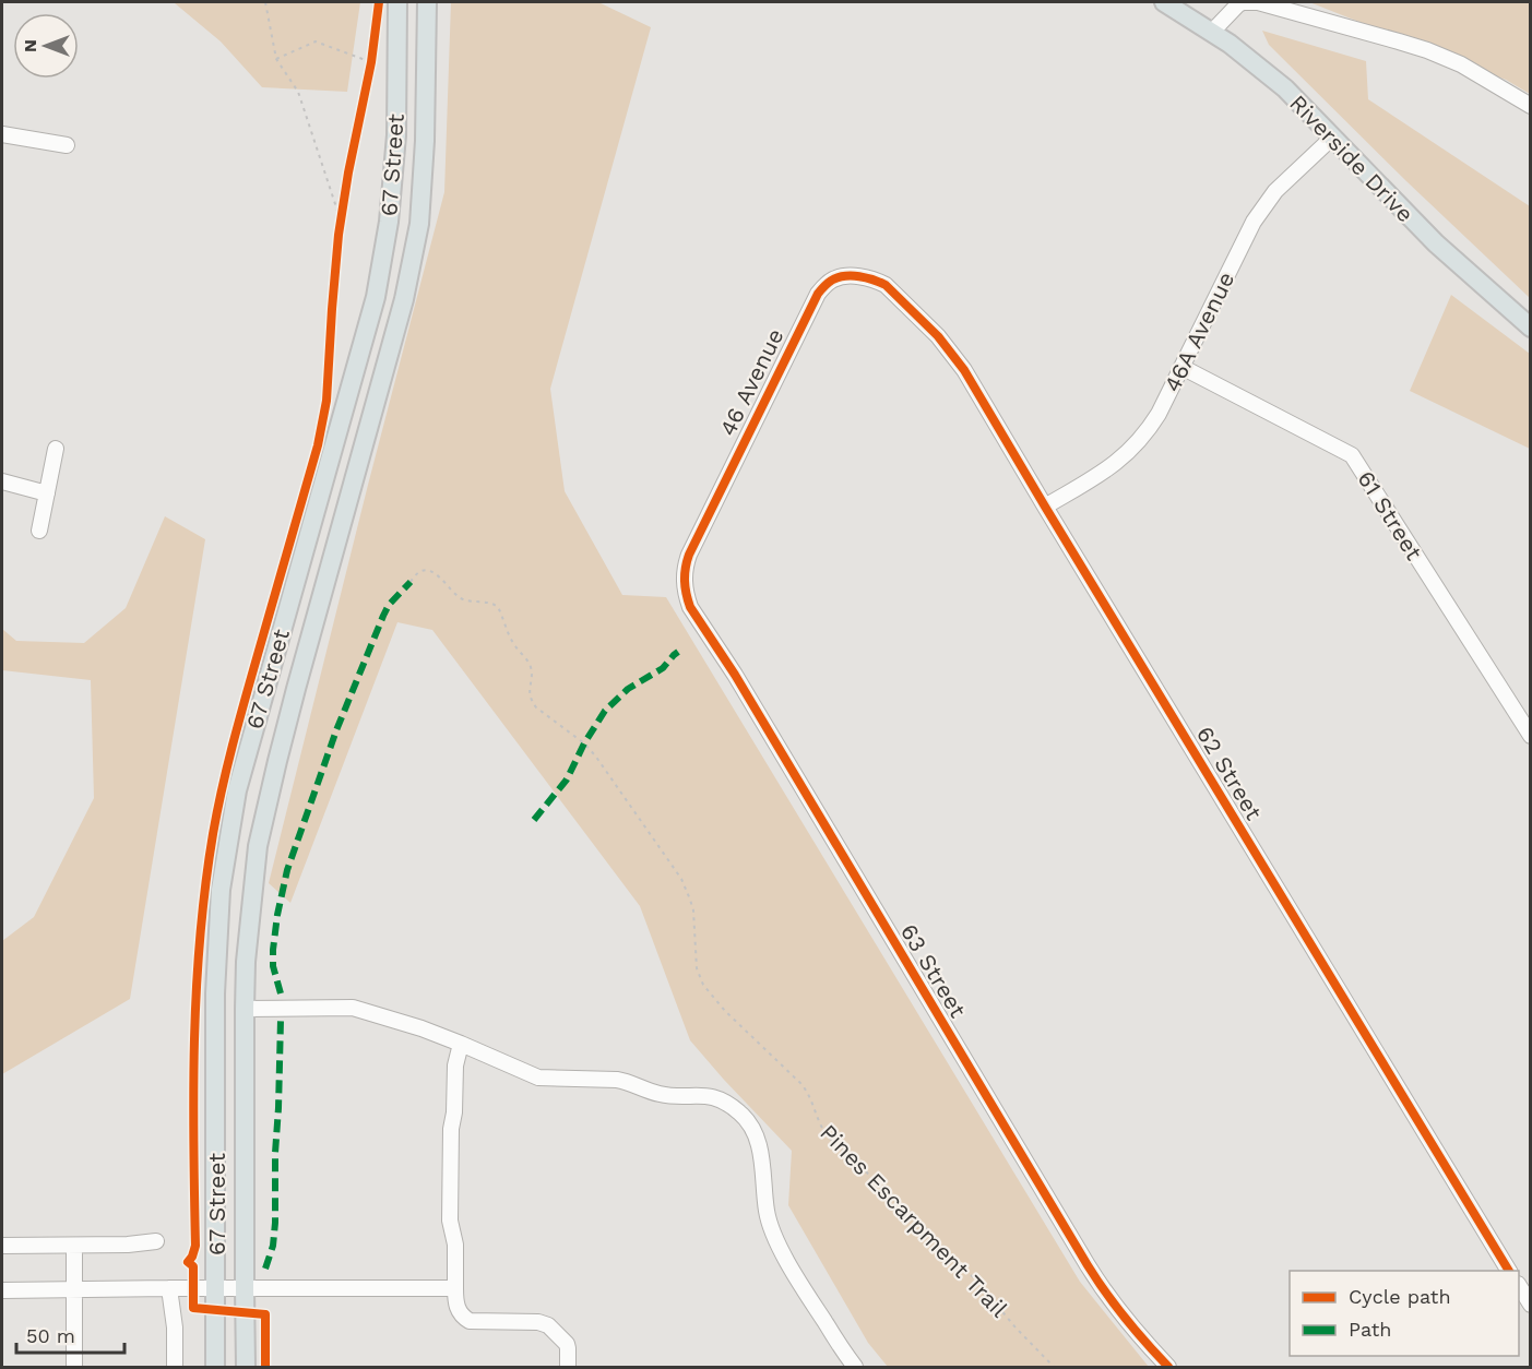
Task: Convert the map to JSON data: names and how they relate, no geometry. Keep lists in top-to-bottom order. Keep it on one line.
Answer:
{"streets":{"main road":["Riverside Drive","67 Street"],"street":["46A Avenue","46 Avenue","61 Street","62 Street","63 Street"],"path":["Pines Escarpment Trail"]},"crossings":[["Riverside Drive","46A Avenue"],["46A Avenue","61 Street"],["46A Avenue","62 Street"],["46 Avenue","62 Street"],["46 Avenue","63 Street"]],"legend":["Cycle path","Path"],"scale_bar":"50 m","north":"left"}
